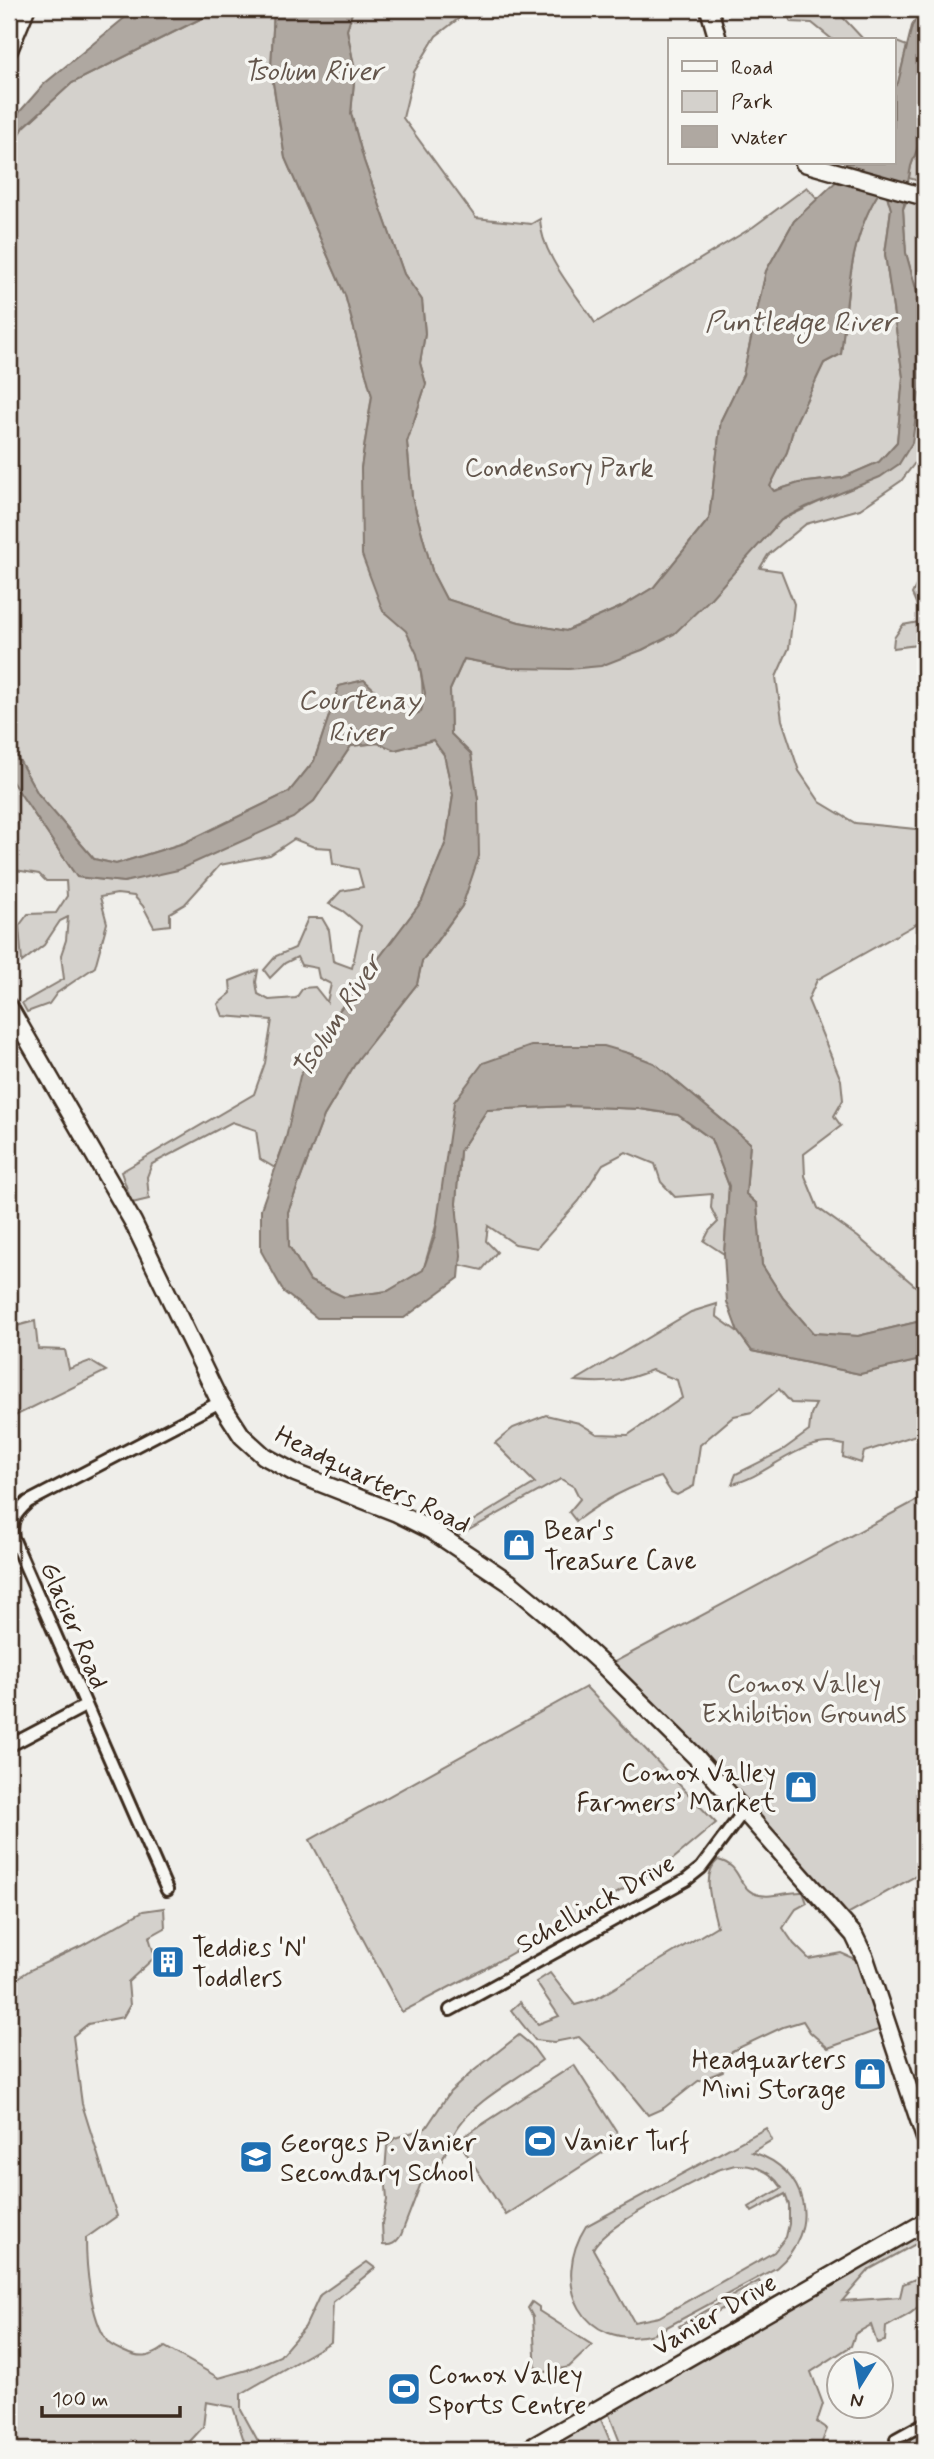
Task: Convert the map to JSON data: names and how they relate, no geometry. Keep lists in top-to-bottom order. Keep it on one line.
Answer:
{"streets":{"main road":["Headquarters Road","Vanier Drive"],"street":["Glacier Road","Schellinck Drive"]},"crossings":[["Headquarters Road","Glacier Road"],["Headquarters Road","Schellinck Drive"]],"water":["Tsolum River","Puntledge River","Courtenay River"],"parks":["Condensory Park","Comox Valley Exhibition Grounds"],"places":{"shop":["Bear's Treasure Cave","Comox Valley Farmers’ Market","Headquarters Mini Storage"],"building":["Teddies 'N' Toddlers"],"sports":["Vanier Turf","Comox Valley Sports Centre"],"school or university":["Georges P. Vanier Secondary School"]},"legend":["Road","Park","Water"],"scale_bar":"100 m","north":"bottom"}
